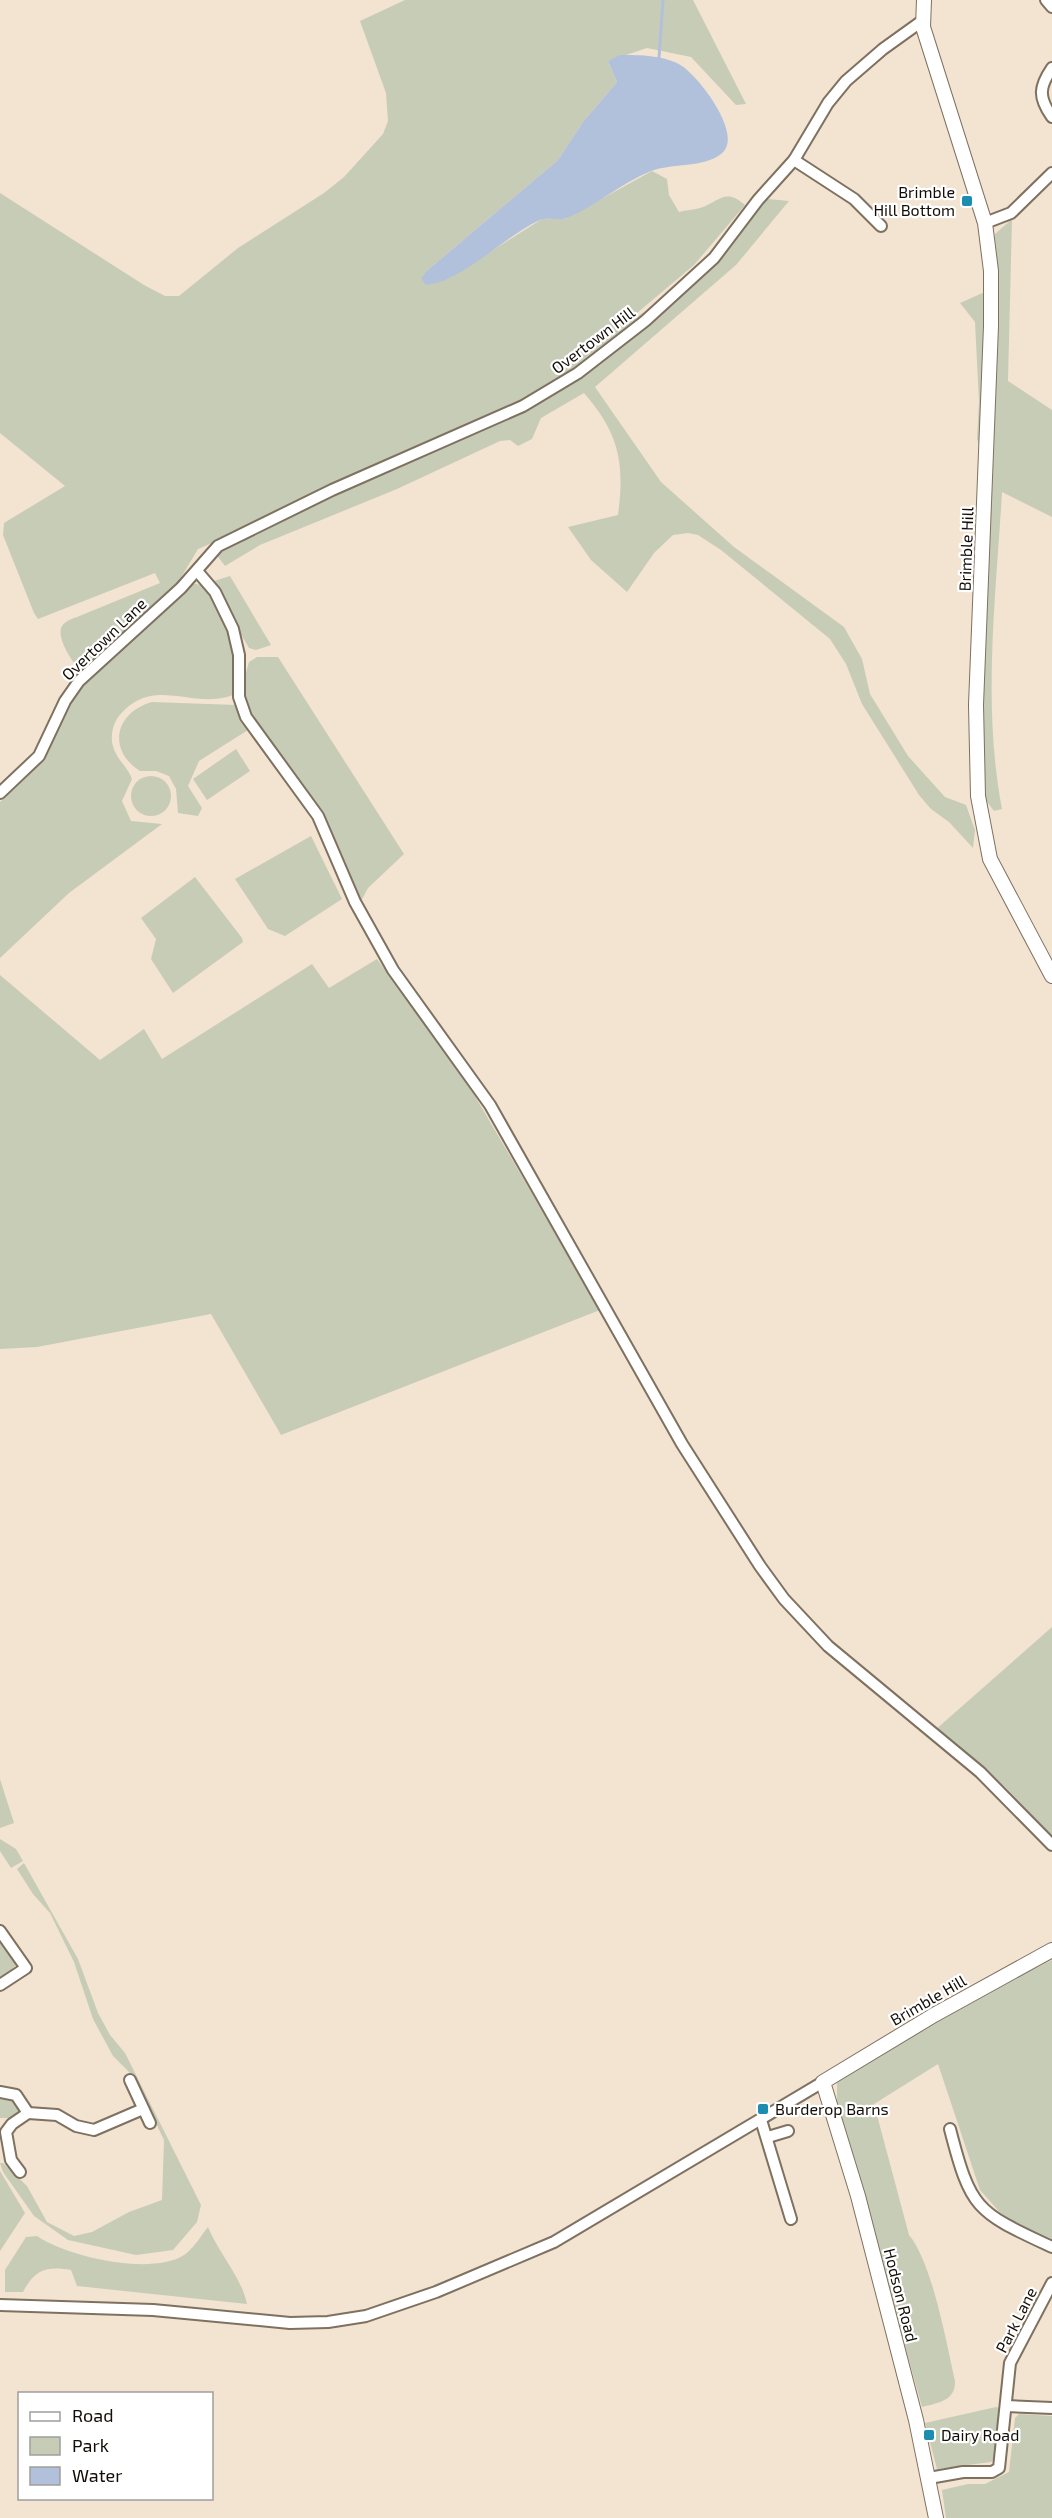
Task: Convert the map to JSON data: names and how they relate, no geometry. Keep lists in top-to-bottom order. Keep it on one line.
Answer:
{"streets":{"main road":["Brimble Hill","Hodson Road"],"street":["Overtown Hill","Overtown Lane","Park Lane"]},"crossings":[["Overtown Hill","Brimble Hill"],["Overtown Hill","Overtown Lane"],["Brimble Hill","Hodson Road"],["Hodson Road","Park Lane"]],"places":{"transit":["Brimble Hill Bottom","Burderop Barns","Dairy Road"]},"legend":["Road","Park","Water"]}
